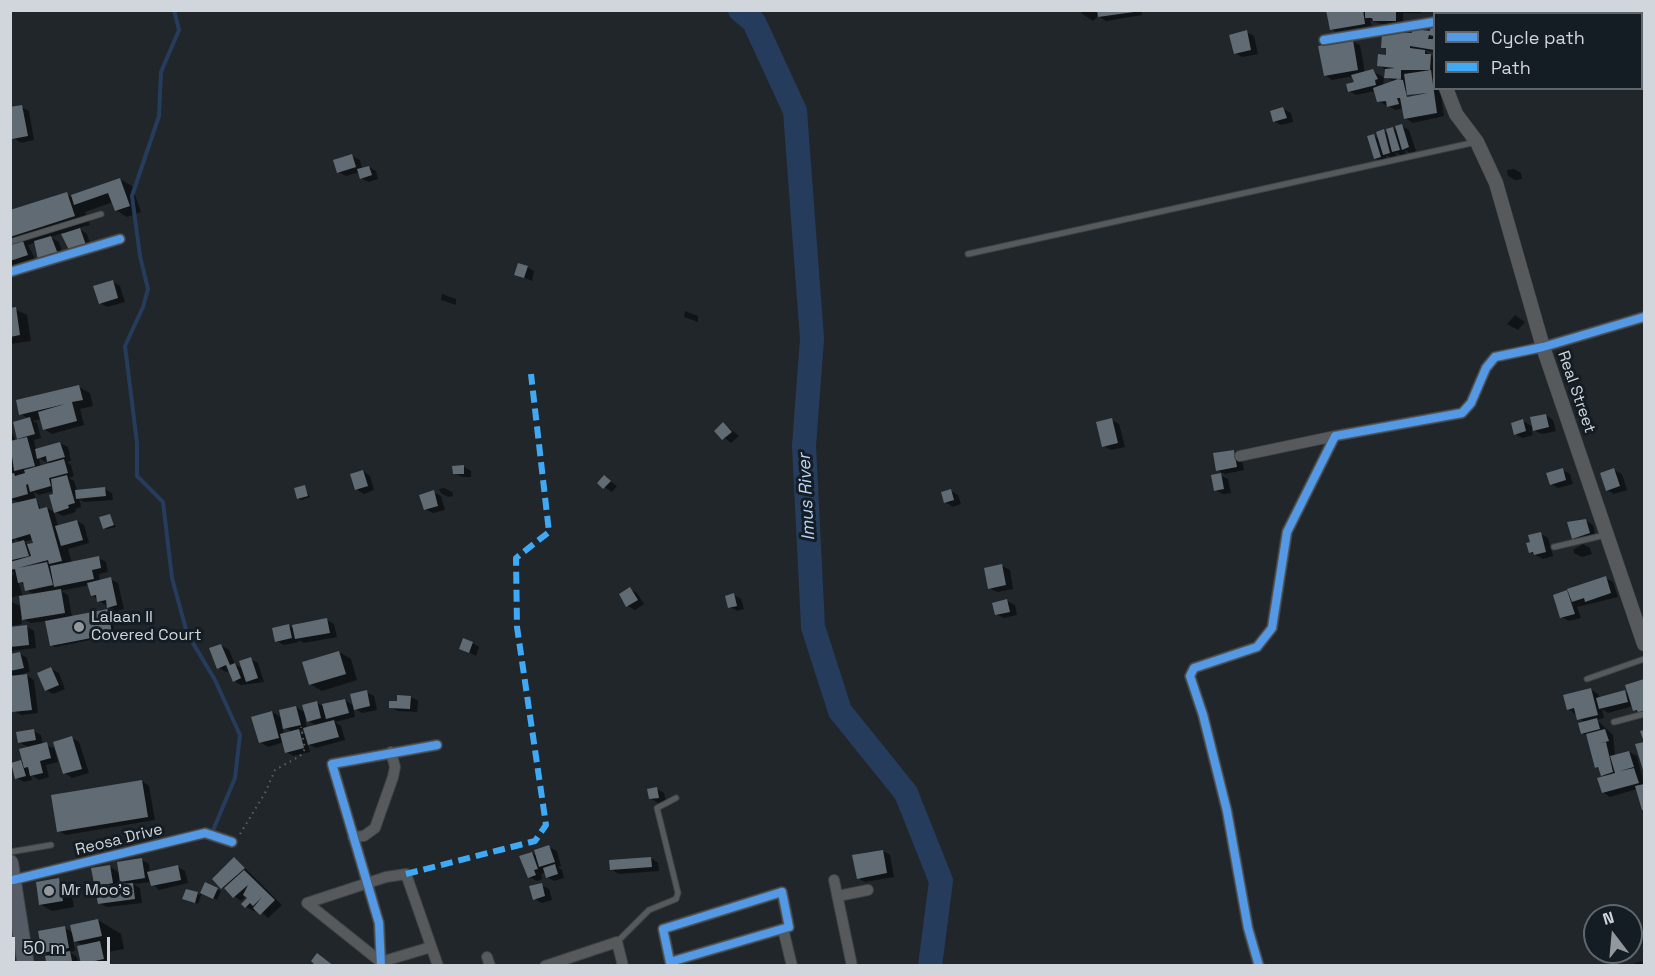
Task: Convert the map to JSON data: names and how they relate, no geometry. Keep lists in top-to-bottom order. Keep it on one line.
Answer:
{"streets":{"street":["Real Street","Reosa Drive"]},"water":["Imus River"],"places":["Lalaan II Covered Court","Mr Moo's"],"legend":["Cycle path","Path"],"scale_bar":"50 m","north":"top"}
